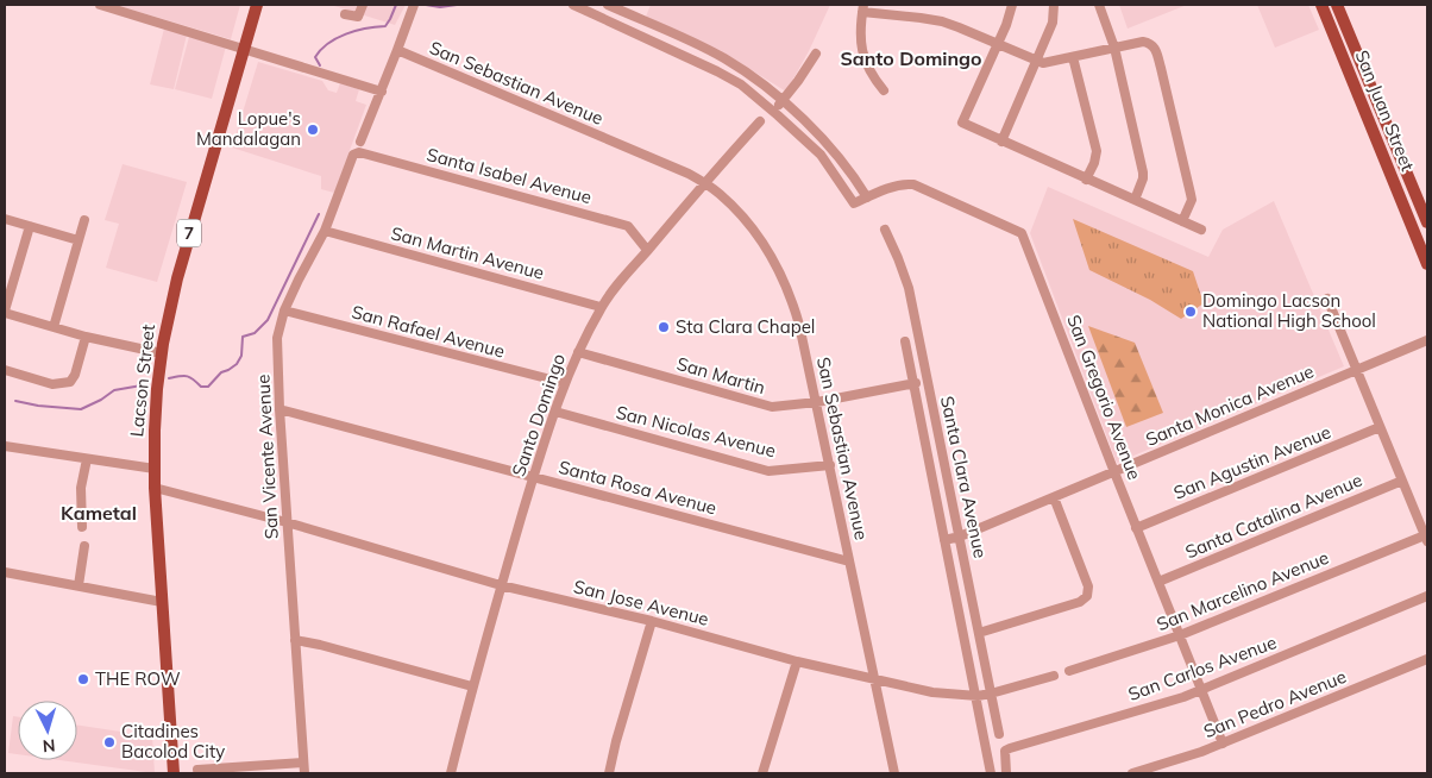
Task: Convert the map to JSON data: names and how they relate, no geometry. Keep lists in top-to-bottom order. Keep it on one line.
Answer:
{"streets":{"main road":["San Juan Street","7","Lacson Street"],"street":["San Sebastian Avenue","Santa Isabel Avenue","San Martin Avenue","San Rafael Avenue","San Martin","San Gregorio Avenue","Santa Monica Avenue","Santo Domingo","San Nicolas Avenue","San Vicente Avenue","San Agustin Avenue","Santa Clara Avenue","Santa Rosa Avenue","Santa Catalina Avenue","San Marcelino Avenue","San Jose Avenue","San Carlos Avenue","San Pedro Avenue"]},"crossings":[["San Sebastian Avenue","San Martin"],["San Sebastian Avenue","Santo Domingo"],["San Sebastian Avenue","San Nicolas Avenue"],["San Sebastian Avenue","Santa Rosa Avenue"],["San Sebastian Avenue","San Jose Avenue"],["Santa Isabel Avenue","Santo Domingo"],["Santa Isabel Avenue","San Vicente Avenue"],["San Martin Avenue","Santo Domingo"],["San Martin Avenue","San Vicente Avenue"],["San Rafael Avenue","Santo Domingo"],["San Rafael Avenue","San Vicente Avenue"],["San Martin","Santo Domingo"],["San Martin","Santa Clara Avenue"],["Lacson Street","San Jose Avenue"],["San Gregorio Avenue","Santa Monica Avenue"],["San Gregorio Avenue","San Agustin Avenue"],["San Gregorio Avenue","Santa Catalina Avenue"],["San Gregorio Avenue","San Marcelino Avenue"],["San Gregorio Avenue","San Carlos Avenue"],["San Gregorio Avenue","San Pedro Avenue"],["Santa Monica Avenue","Santa Clara Avenue"],["Santo Domingo","San Nicolas Avenue"],["Santo Domingo","Santa Rosa Avenue"],["Santo Domingo","San Jose Avenue"],["San Vicente Avenue","Santa Rosa Avenue"],["San Vicente Avenue","San Jose Avenue"],["Santa Clara Avenue","San Jose Avenue"]],"districts":["Santo Domingo","Kametal"],"places":["Lopue's Mandalagan","Domingo Lacson National High School","Sta Clara Chapel","THE ROW","Citadines Bacolod City"],"north":"bottom"}
